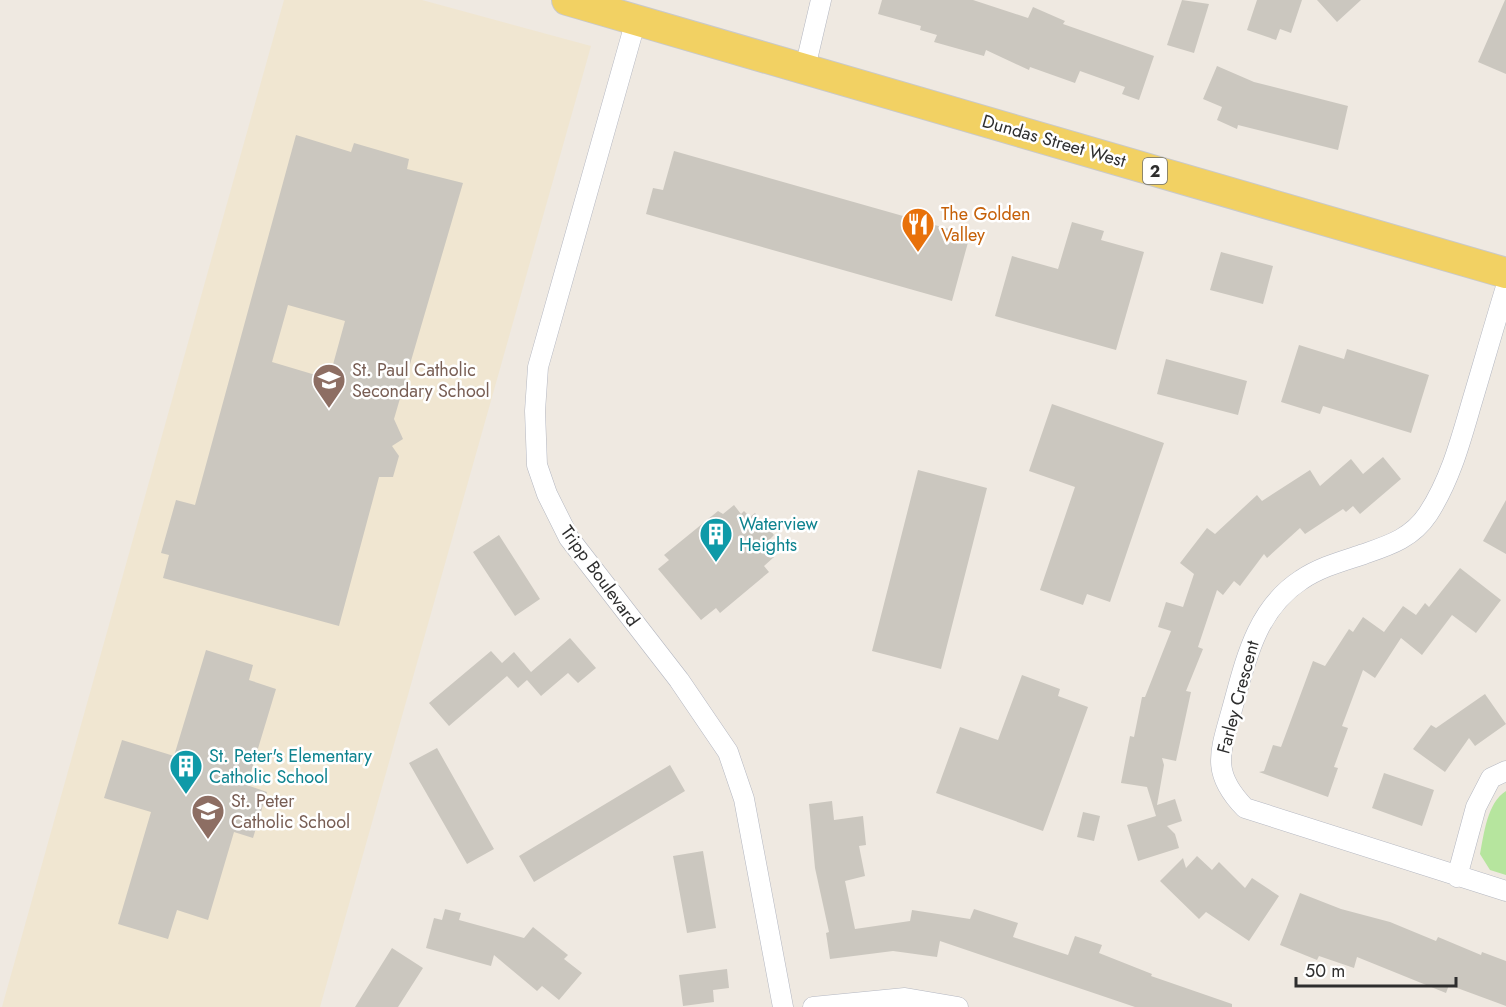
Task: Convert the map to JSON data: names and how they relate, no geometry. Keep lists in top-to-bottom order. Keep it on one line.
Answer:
{"streets":{"main road":["Dundas Street West","2"],"street":["Tripp Boulevard","Farley Crescent"]},"crossings":[["Dundas Street West","2"],["Dundas Street West","Tripp Boulevard"],["2","Tripp Boulevard"]],"places":{"restaurant":["The Golden Valley"],"school or university":["St. Paul Catholic Secondary School","St. Peter Catholic School"],"building":["Waterview Heights","St. Peter's Elementary Catholic School"]},"scale_bar":"50 m"}
